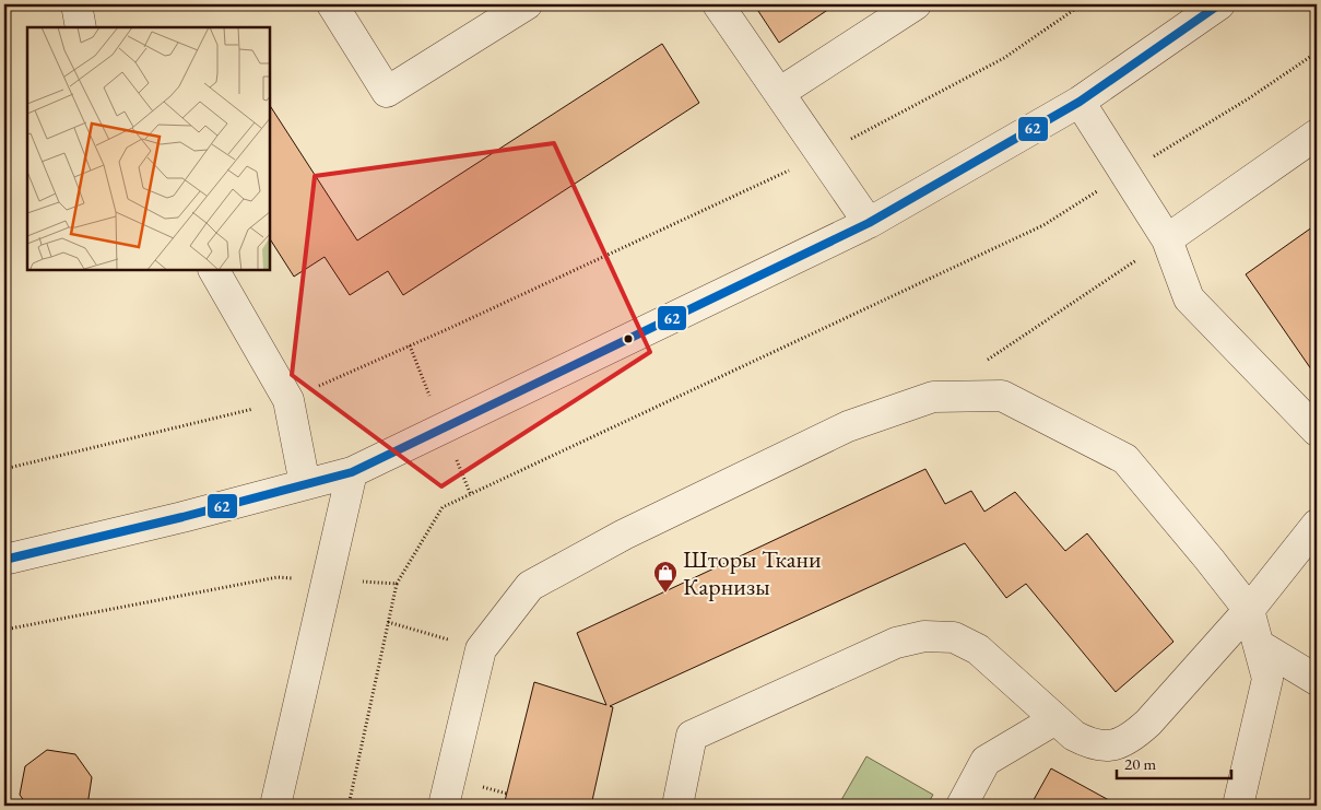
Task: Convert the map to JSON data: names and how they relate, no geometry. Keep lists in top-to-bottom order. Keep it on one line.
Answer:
{"places":{"shop":["Шторы Ткани Карнизы"]},"lines":["transit line 62"],"scale_bar":"20 m"}
